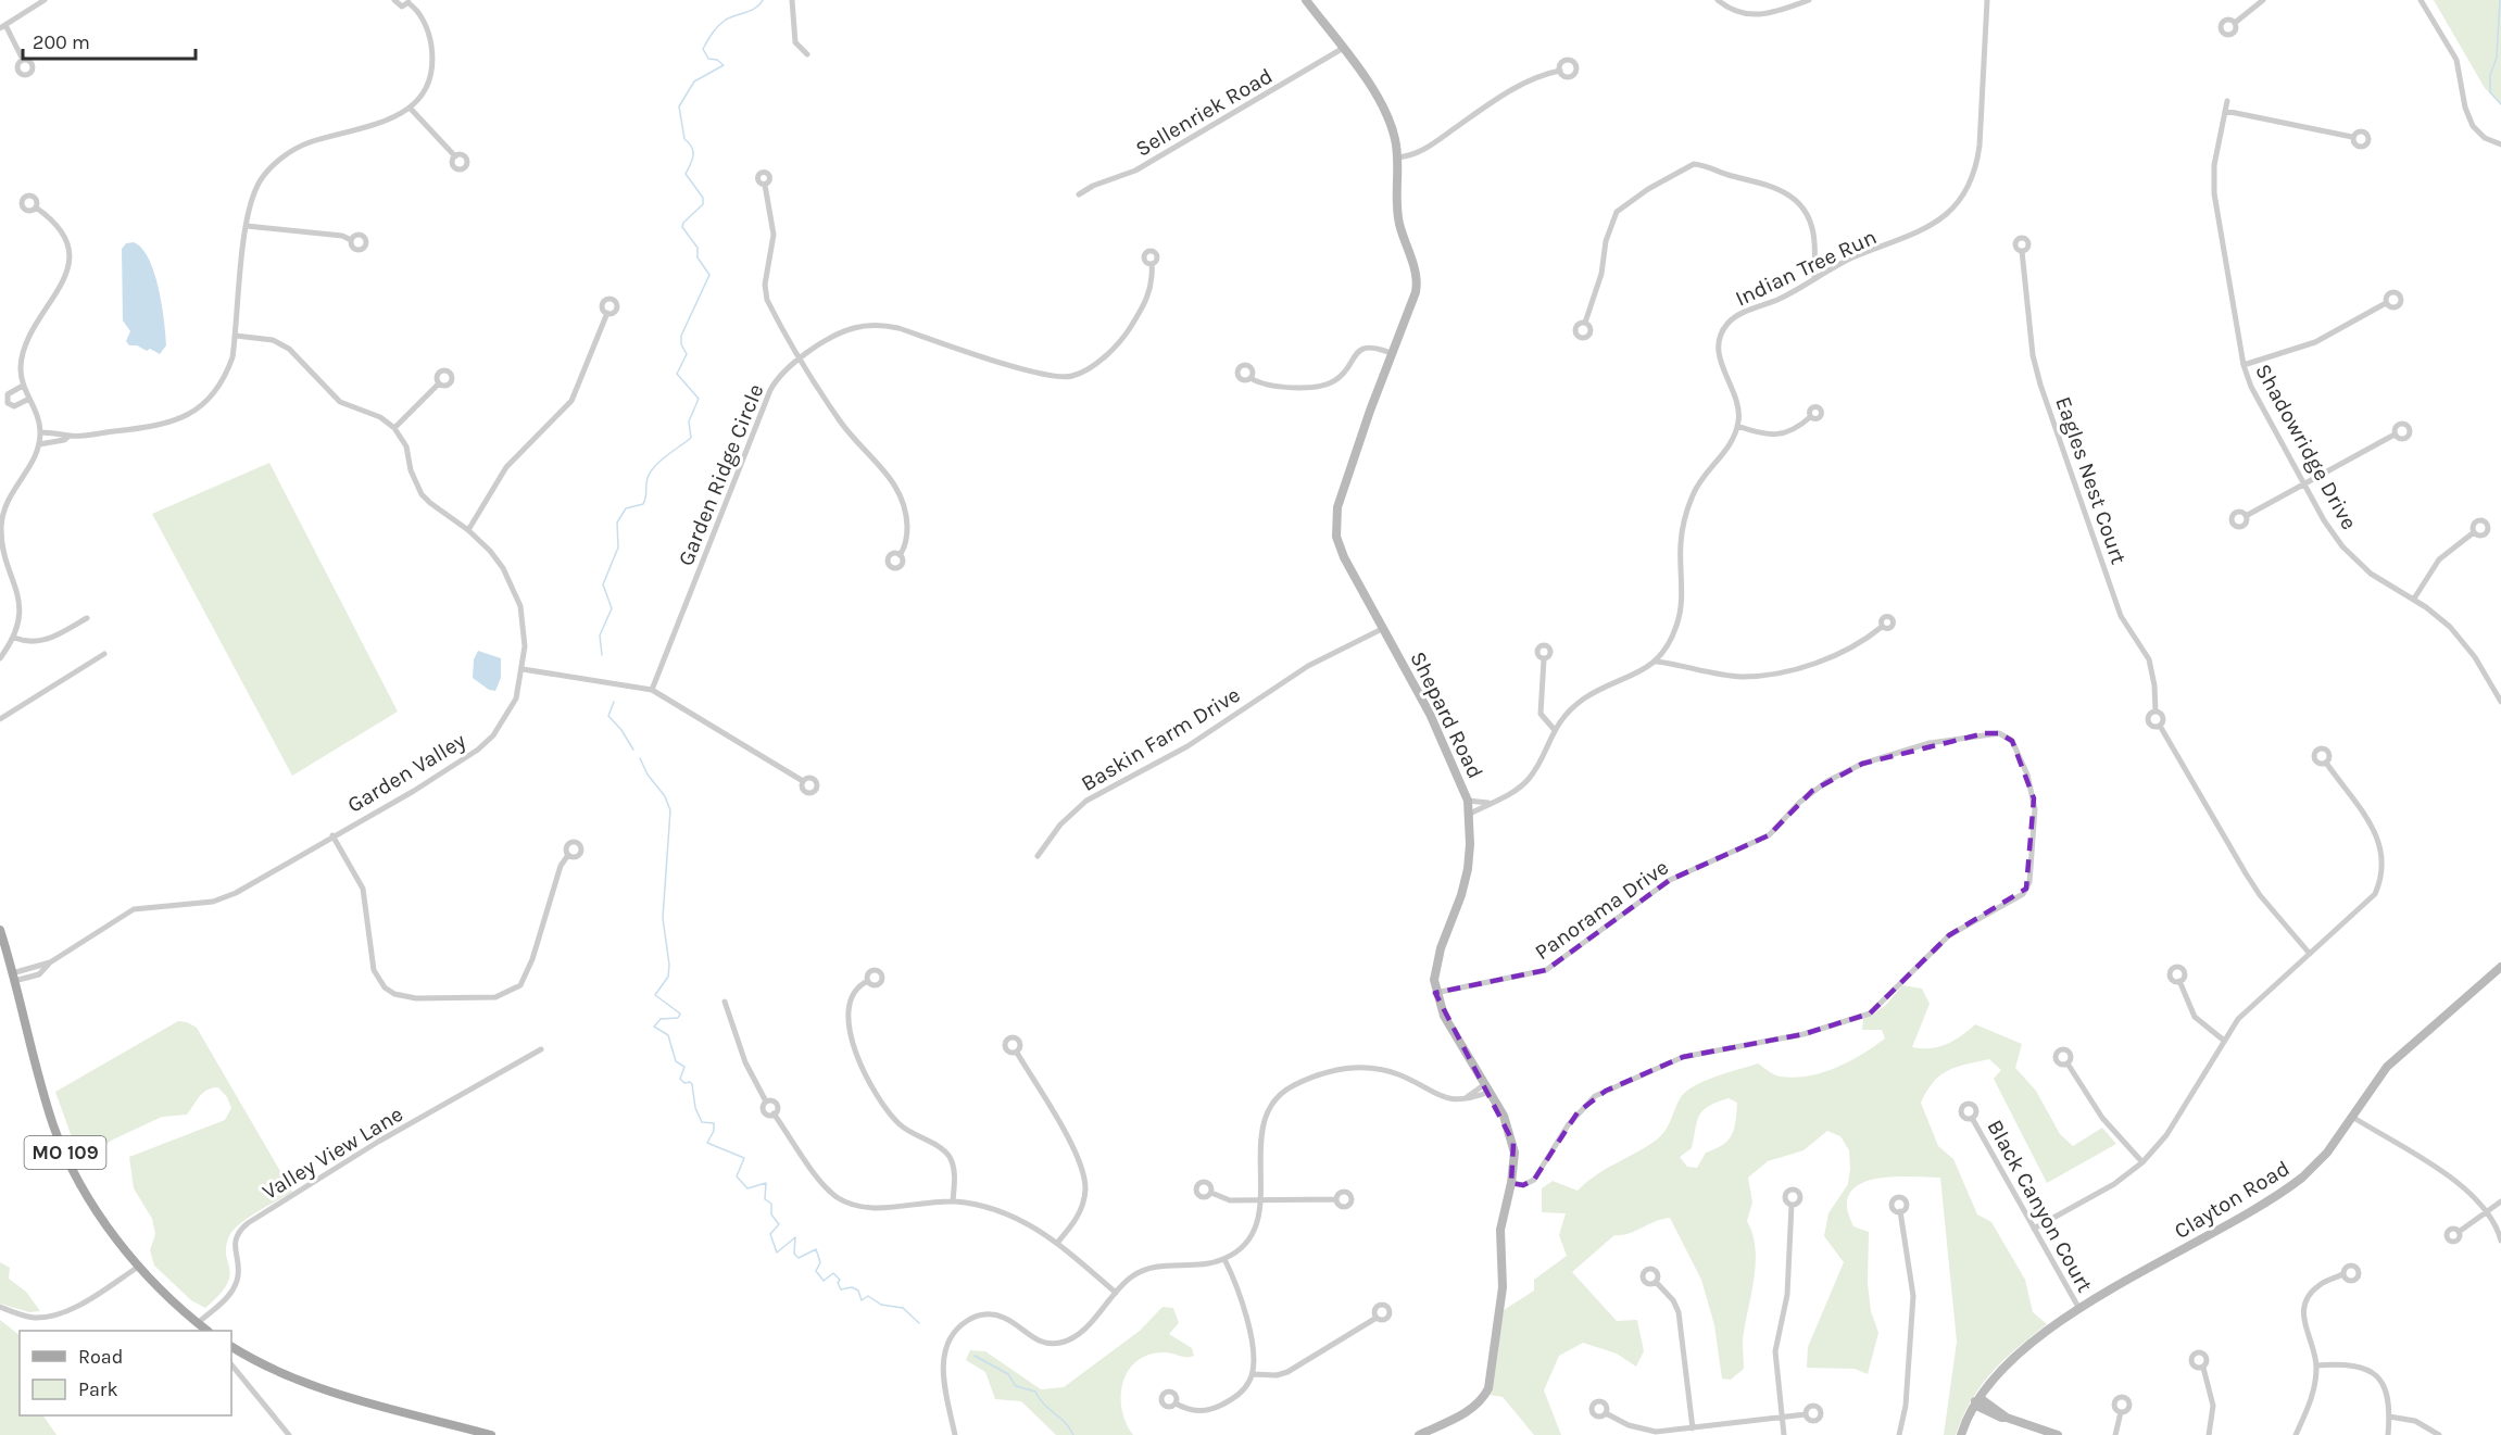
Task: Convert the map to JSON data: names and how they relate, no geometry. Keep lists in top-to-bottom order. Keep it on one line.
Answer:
{"streets":{"main road":["MO 109"],"street":["Sellenriek Road","Indian Tree Run","Shadowridge Drive","Garden Ridge Circle","Eagles Nest Court","Shepard Road","Baskin Farm Drive","Garden Valley","Panorama Drive","Valley View Lane","Clayton Road","Black Canyon Court"]},"crossings":[["Sellenriek Road","Shepard Road"],["Shepard Road","Baskin Farm Drive"],["Shepard Road","Panorama Drive"],["Garden Valley","MO 109"],["MO 109","Valley View Lane"],["Clayton Road","Black Canyon Court"]],"legend":["Road","Park"],"scale_bar":"200 m"}
